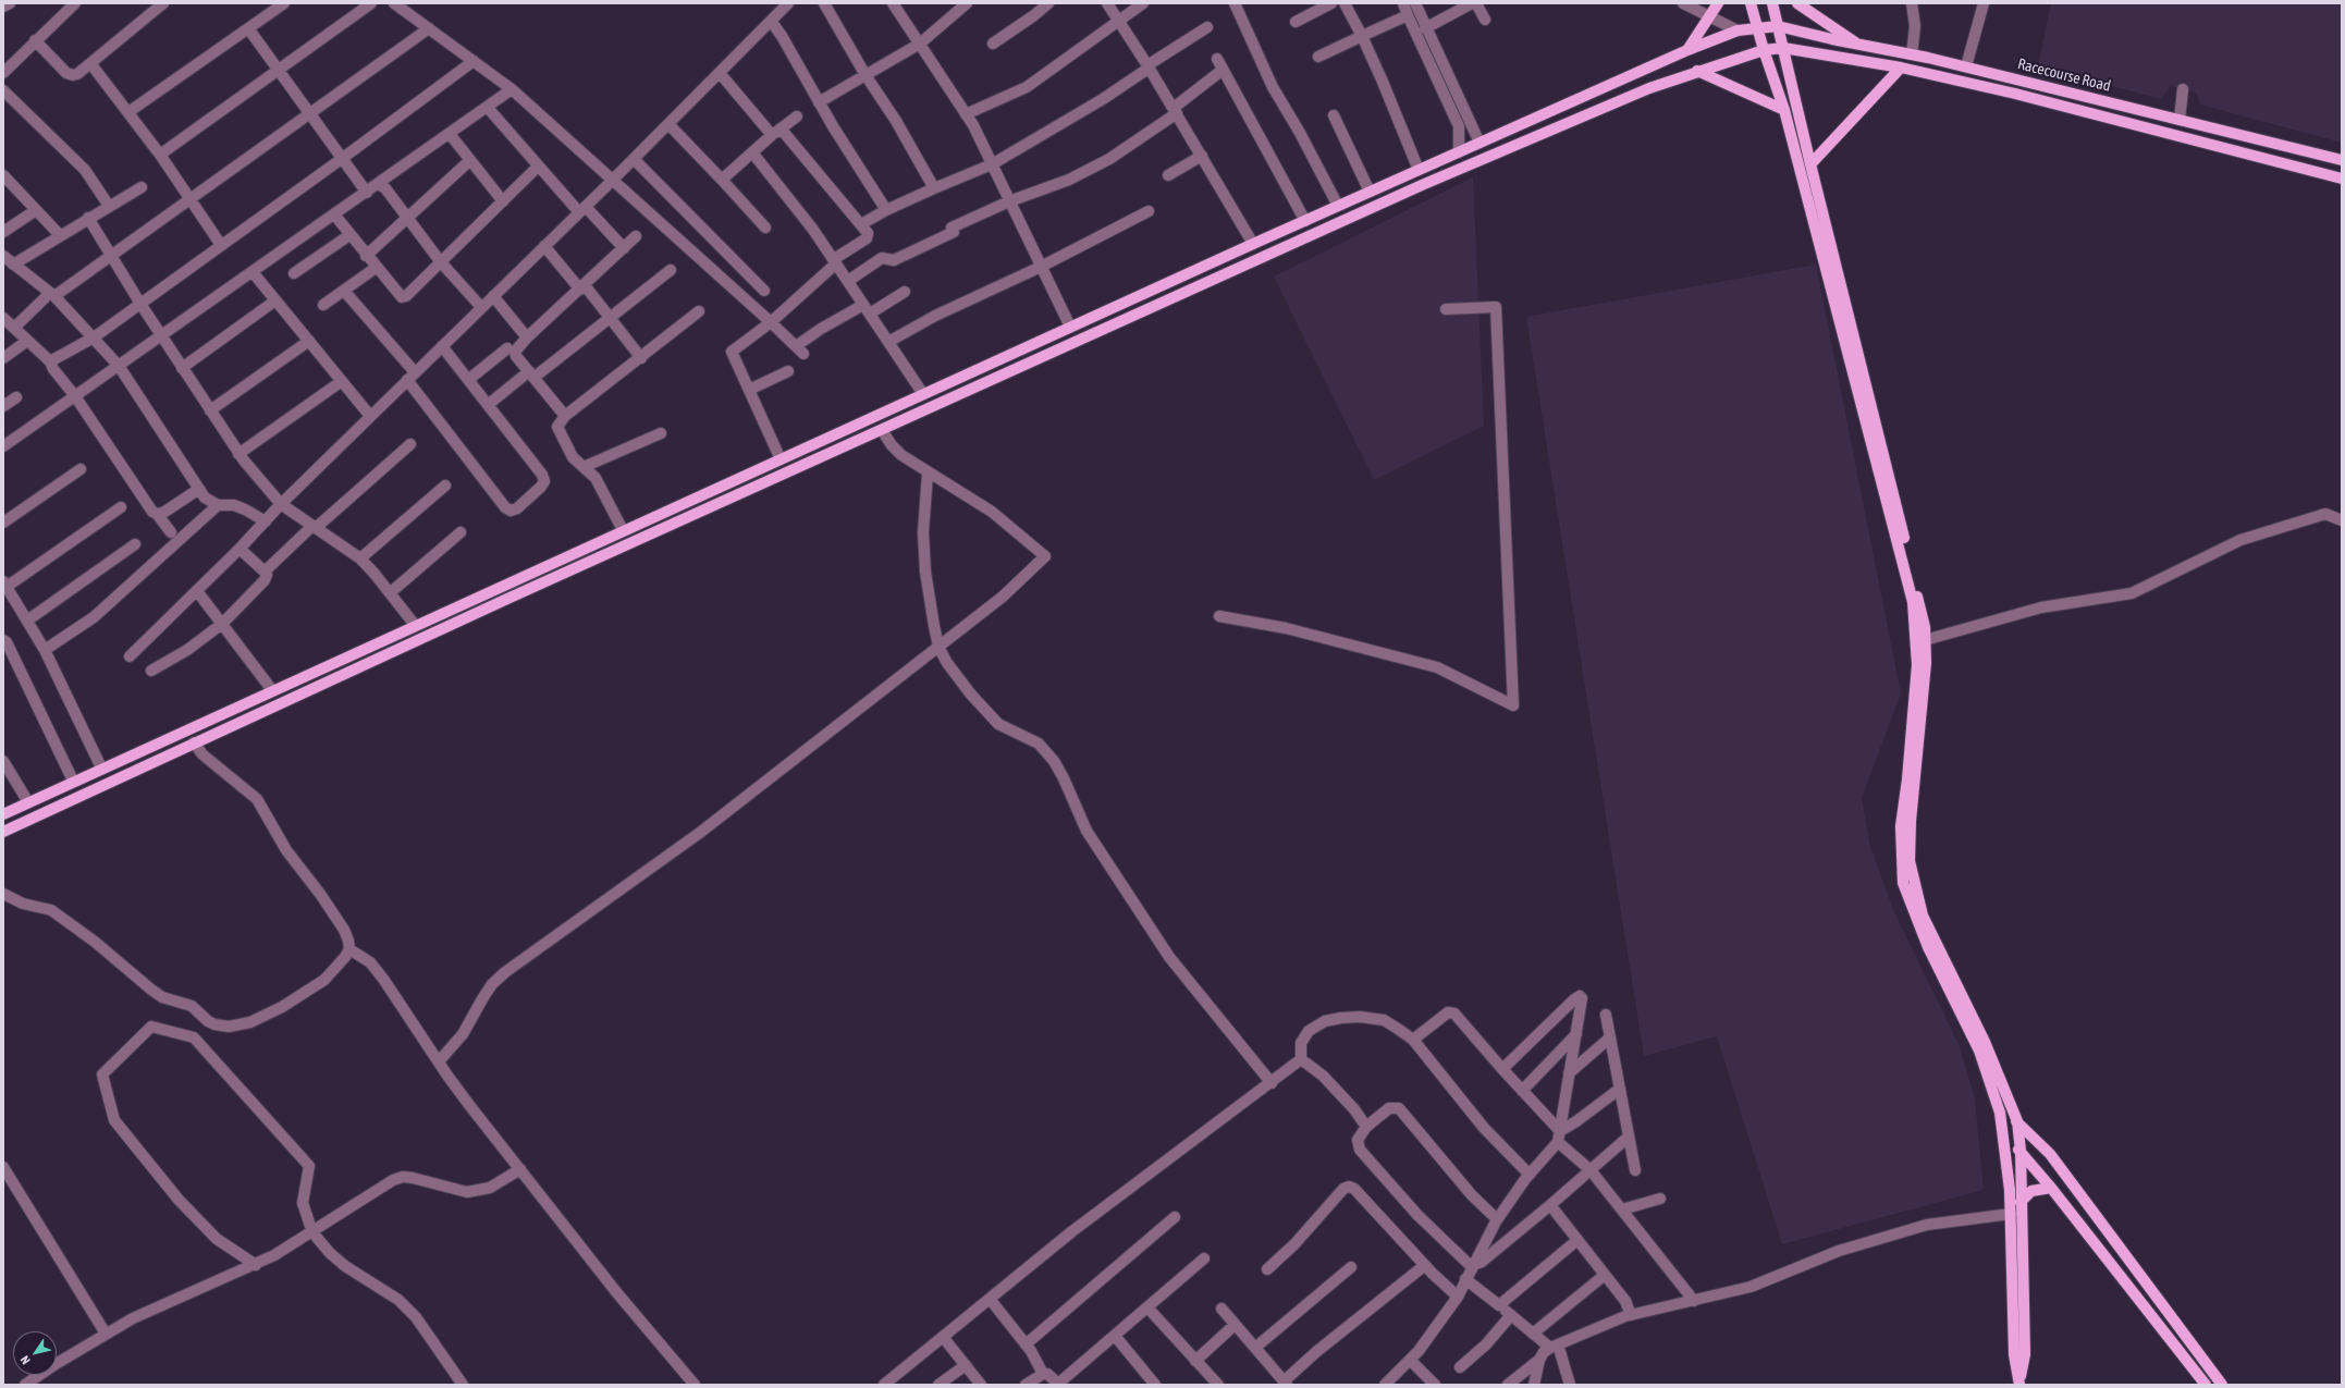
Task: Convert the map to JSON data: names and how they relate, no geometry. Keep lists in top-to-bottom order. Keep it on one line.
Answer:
{"streets":{"main road":["Racecourse Road"]},"north":"bottom left"}
